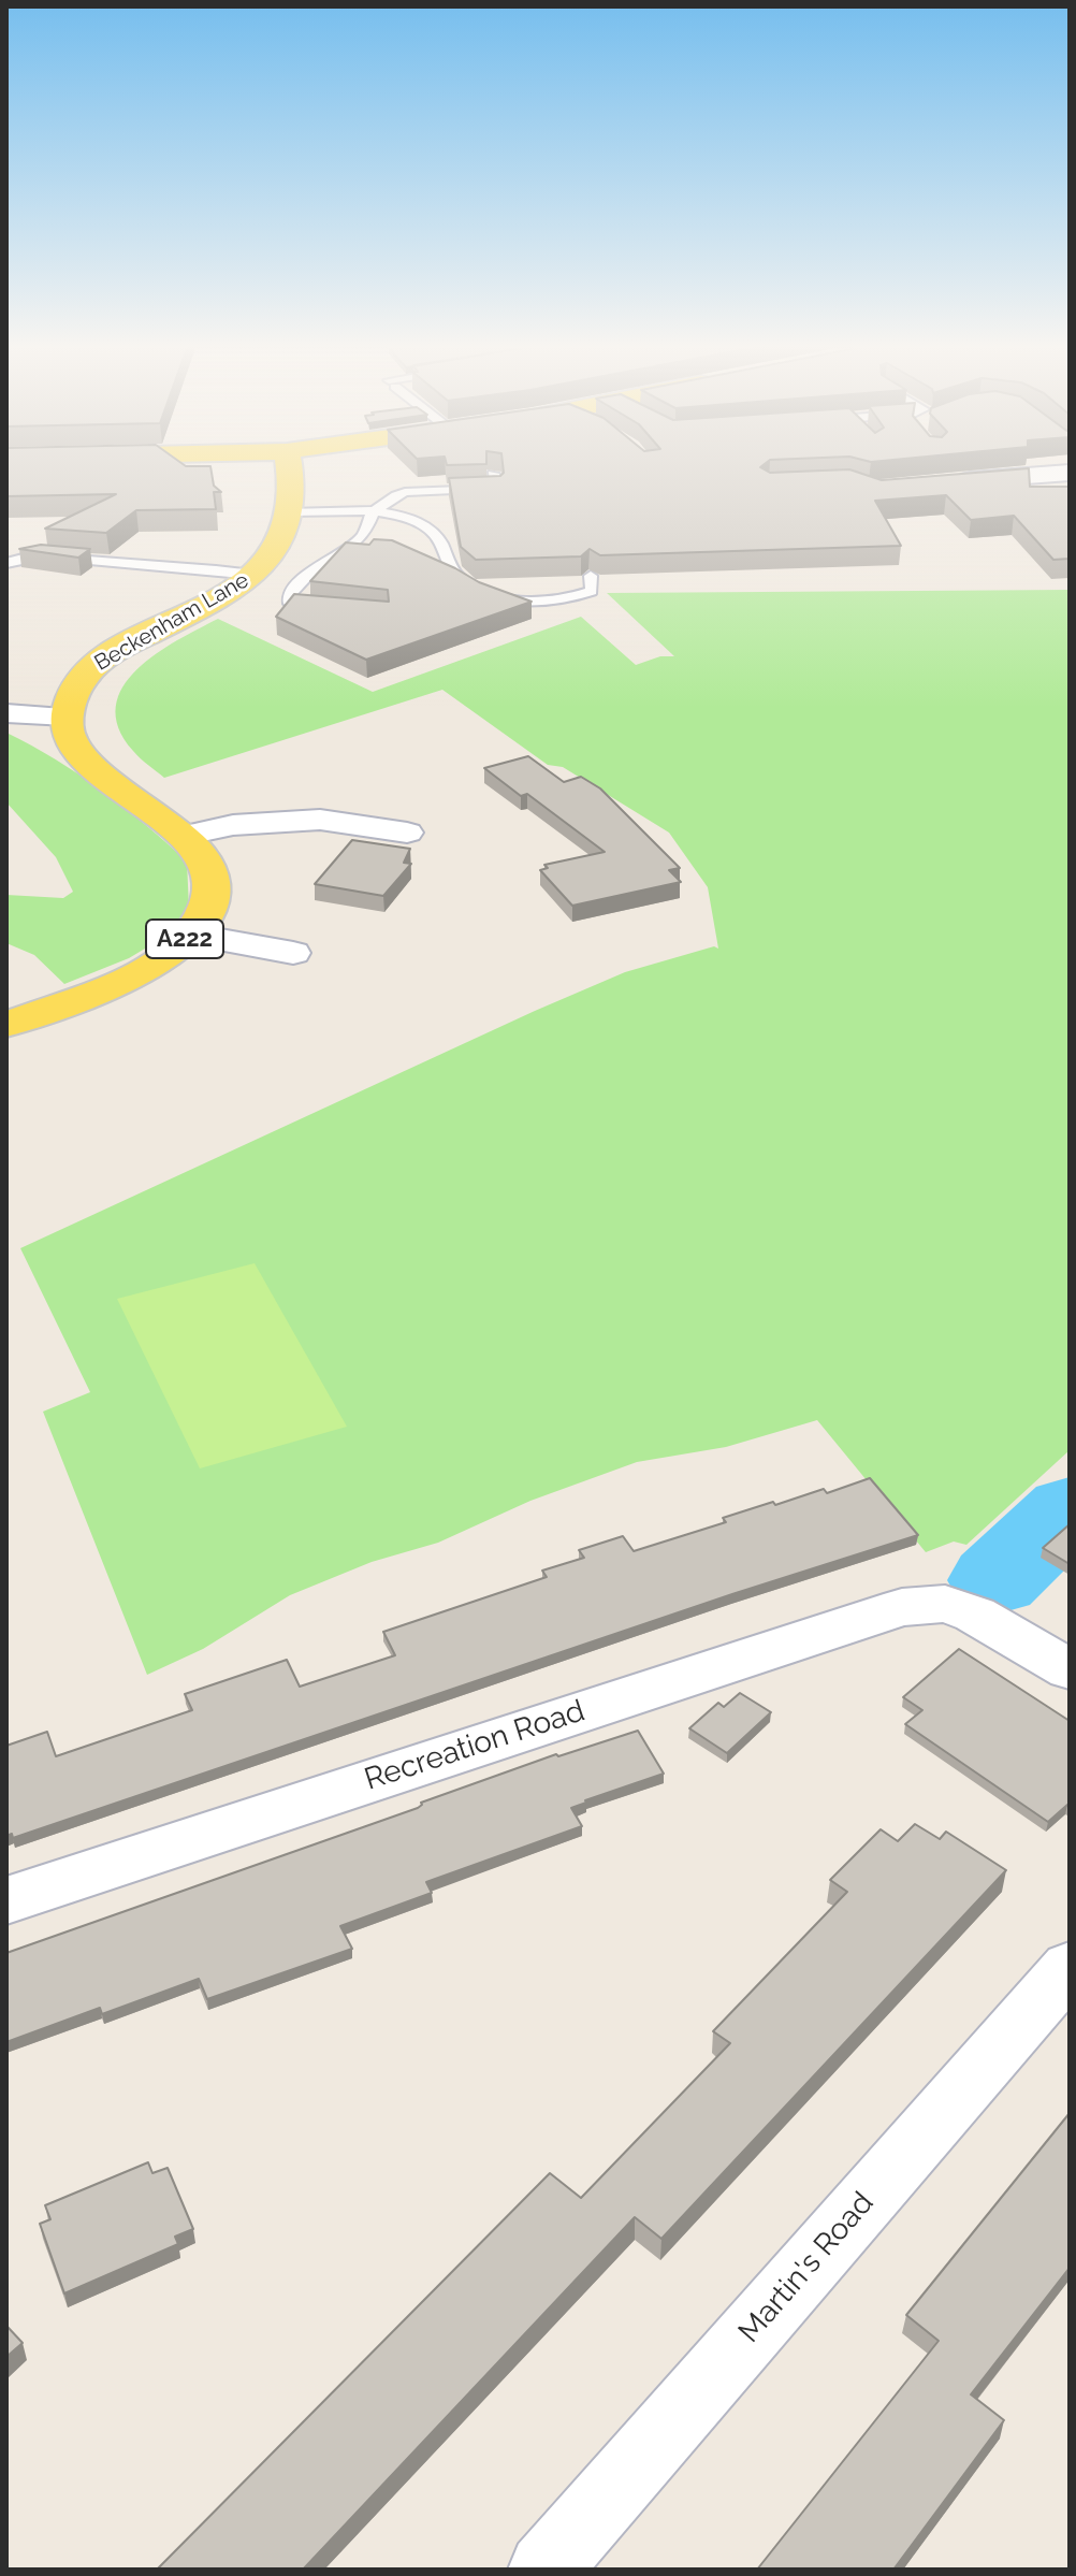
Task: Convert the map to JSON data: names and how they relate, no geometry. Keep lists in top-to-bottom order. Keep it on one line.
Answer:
{"streets":{"main road":["Beckenham Lane","A222"],"street":["Recreation Road","Martin's Road"]},"crossings":[["Beckenham Lane","A222"]]}
